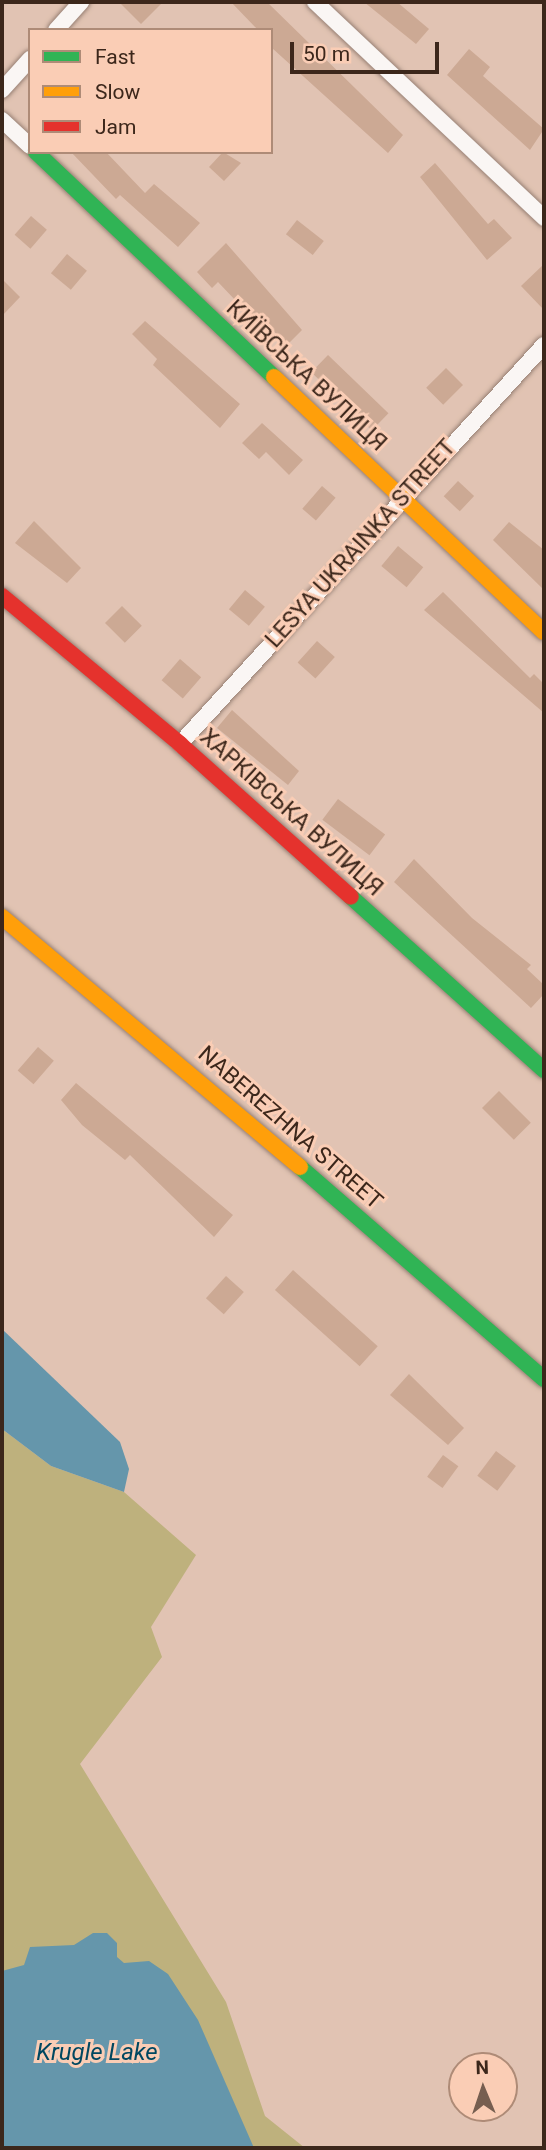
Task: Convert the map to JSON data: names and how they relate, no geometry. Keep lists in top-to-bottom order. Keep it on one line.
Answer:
{"streets":{"street":["КИЇВСЬКА ВУЛИЦЯ","LESYA UKRAINKA STREET","ХАРКІВСЬКА ВУЛИЦЯ","NABEREZHNA STREET"]},"crossings":[["КИЇВСЬКА ВУЛИЦЯ","LESYA UKRAINKA STREET"],["LESYA UKRAINKA STREET","ХАРКІВСЬКА ВУЛИЦЯ"]],"water":["Krugle Lake"],"legend":["Fast","Slow","Jam"],"scale_bar":"50 m","north":"top"}
